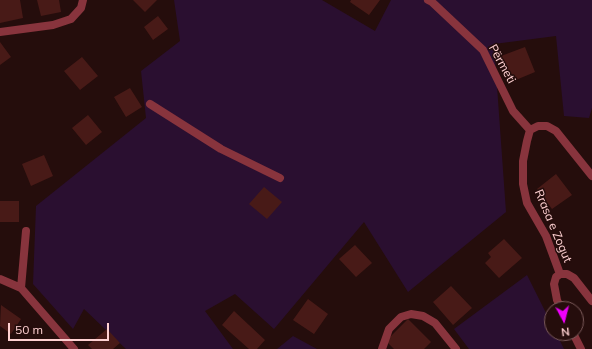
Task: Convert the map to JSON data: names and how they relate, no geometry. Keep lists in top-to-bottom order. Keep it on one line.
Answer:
{"streets":{"street":["Përmeti","Rrasa e Zogut"]},"crossings":[["Përmeti","Rrasa e Zogut"]],"scale_bar":"50 m","north":"bottom"}
